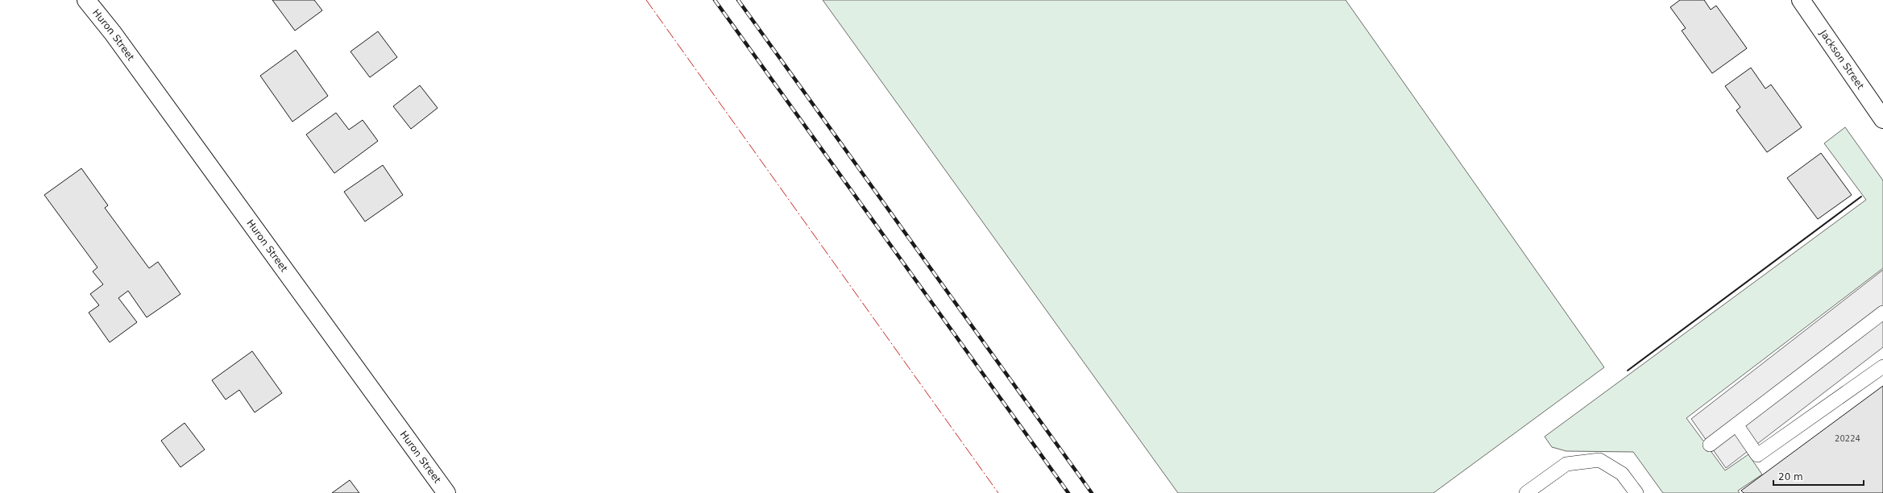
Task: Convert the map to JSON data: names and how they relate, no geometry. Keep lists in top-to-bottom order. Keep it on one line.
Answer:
{"streets":{"street":["Huron Street","Jackson Street"]},"house_numbers":["20224"],"scale_bar":"20 m"}
